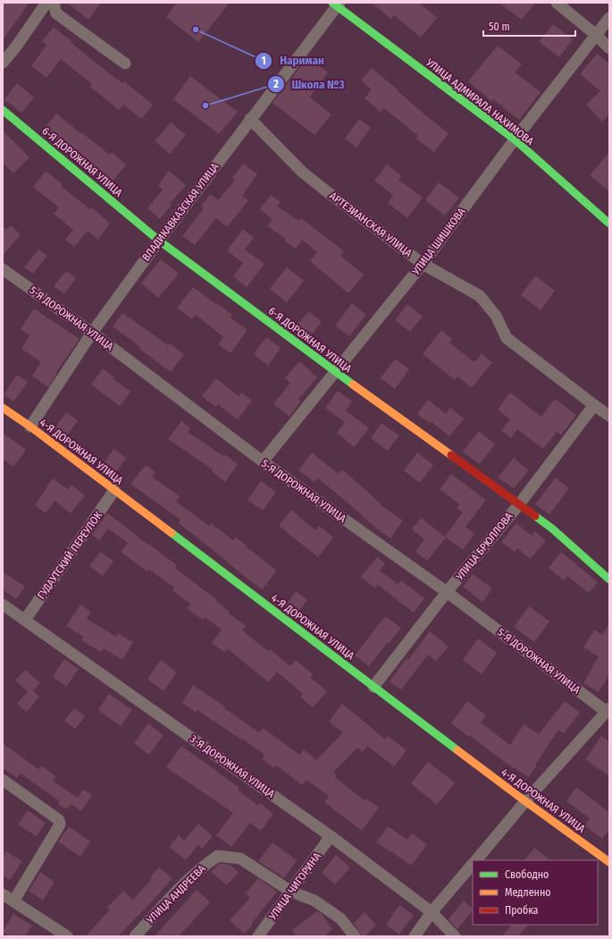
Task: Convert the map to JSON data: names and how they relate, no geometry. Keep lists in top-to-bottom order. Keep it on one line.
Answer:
{"streets":{"street":["УЛИЦА АДМИРАЛА НАХИМОВА","6-Я ДОРОЖНАЯ УЛИЦА","ВЛАДИКАВКАЗСКАЯ УЛИЦА","АРТЕЗИАНСКАЯ УЛИЦА","УЛИЦА ШИШКОВА","5-Я ДОРОЖНАЯ УЛИЦА","4-Я ДОРОЖНАЯ УЛИЦА","УЛИЦА БРЮЛЛОВА","ГУДАУТСКИЙ ПЕРЕУЛОК","3-Я ДОРОЖНАЯ УЛИЦА","УЛИЦА ЧИГОРИНА","УЛИЦА АНДРЕЕВА"]},"crossings":[["УЛИЦА АДМИРАЛА НАХИМОВА","ВЛАДИКАВКАЗСКАЯ УЛИЦА"],["УЛИЦА АДМИРАЛА НАХИМОВА","УЛИЦА ШИШКОВА"],["6-Я ДОРОЖНАЯ УЛИЦА","ВЛАДИКАВКАЗСКАЯ УЛИЦА"],["6-Я ДОРОЖНАЯ УЛИЦА","УЛИЦА ШИШКОВА"],["6-Я ДОРОЖНАЯ УЛИЦА","УЛИЦА БРЮЛЛОВА"],["ВЛАДИКАВКАЗСКАЯ УЛИЦА","АРТЕЗИАНСКАЯ УЛИЦА"],["ВЛАДИКАВКАЗСКАЯ УЛИЦА","5-Я ДОРОЖНАЯ УЛИЦА"],["ВЛАДИКАВКАЗСКАЯ УЛИЦА","4-Я ДОРОЖНАЯ УЛИЦА"],["АРТЕЗИАНСКАЯ УЛИЦА","УЛИЦА ШИШКОВА"],["АРТЕЗИАНСКАЯ УЛИЦА","УЛИЦА БРЮЛЛОВА"],["УЛИЦА ШИШКОВА","5-Я ДОРОЖНАЯ УЛИЦА"],["5-Я ДОРОЖНАЯ УЛИЦА","УЛИЦА БРЮЛЛОВА"],["4-Я ДОРОЖНАЯ УЛИЦА","УЛИЦА БРЮЛЛОВА"],["4-Я ДОРОЖНАЯ УЛИЦА","ГУДАУТСКИЙ ПЕРЕУЛОК"],["ГУДАУТСКИЙ ПЕРЕУЛОК","3-Я ДОРОЖНАЯ УЛИЦА"],["3-Я ДОРОЖНАЯ УЛИЦА","УЛИЦА ЧИГОРИНА"],["УЛИЦА ЧИГОРИНА","УЛИЦА АНДРЕЕВА"]],"places":["Нариман","Школа №3"],"legend":["Свободно","Медленно","Пробка"],"scale_bar":"50 m"}
